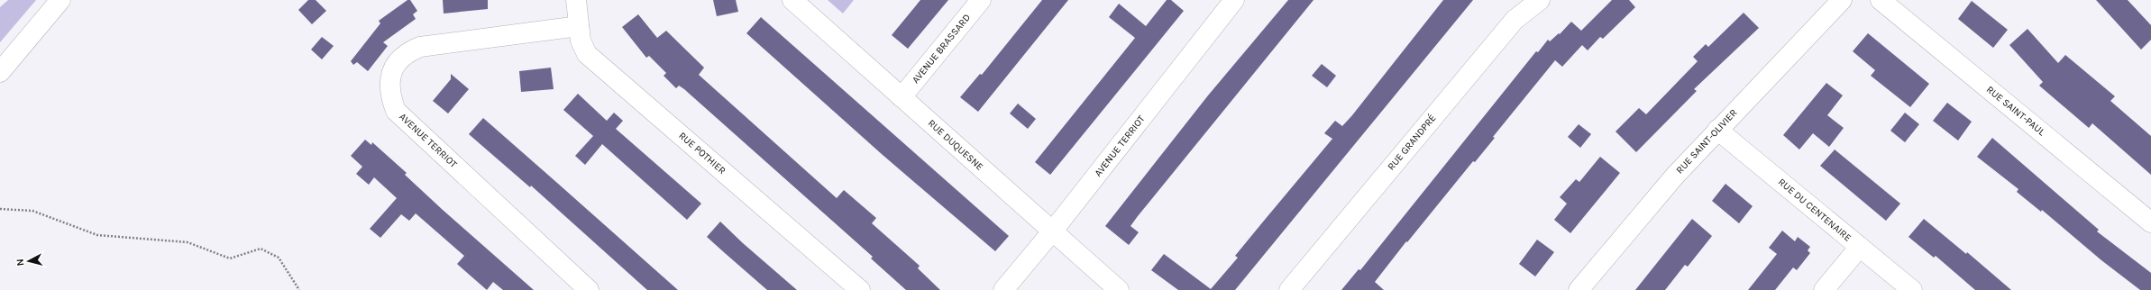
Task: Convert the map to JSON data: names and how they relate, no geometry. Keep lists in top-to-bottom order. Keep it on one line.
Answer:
{"streets":{"street":["AVENUE BRASSARD","RUE SAINT-PAUL","AVENUE TERRIOT","RUE SAINT-OLIVIER","RUE GRANDPRÉ","RUE DUQUESNE","RUE POTHIER","RUE DU CENTENAIRE"]},"crossings":[["AVENUE BRASSARD","RUE DUQUESNE"],["AVENUE TERRIOT","RUE DUQUESNE"],["AVENUE TERRIOT","RUE POTHIER"],["RUE SAINT-OLIVIER","RUE DU CENTENAIRE"]],"north":"left"}
